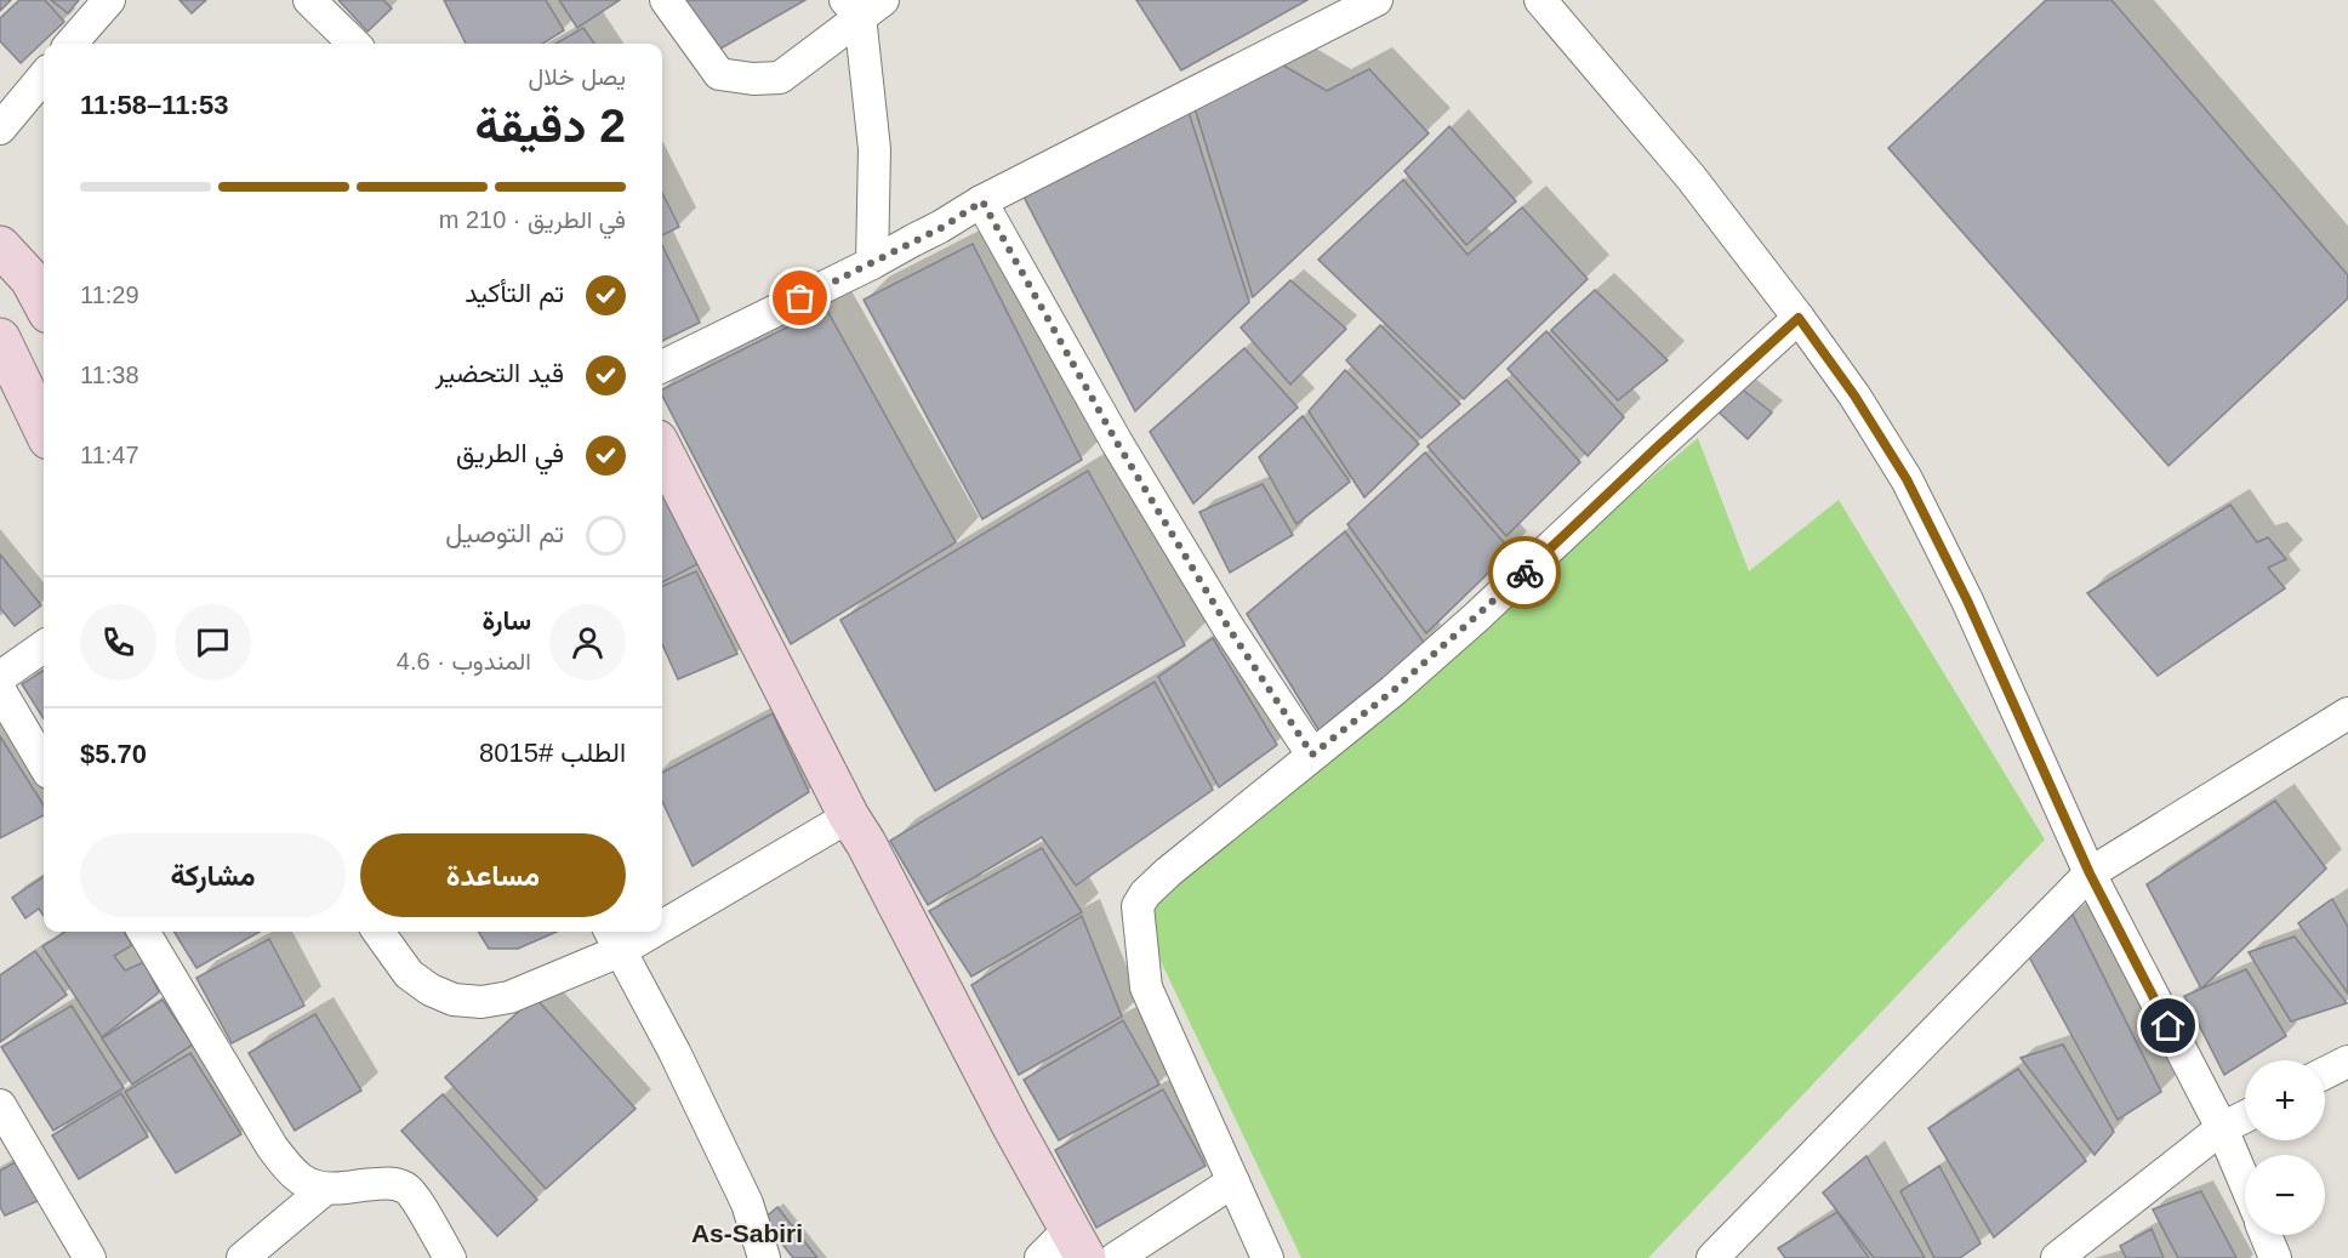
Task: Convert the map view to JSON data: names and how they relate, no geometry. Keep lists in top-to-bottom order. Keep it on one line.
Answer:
{"districts":["As-Sabiri"],"page":{"heading":["2 دقيقة","يصل خلال","11:53–11:58"],"panel":["سارة","المندوب · 4.6","الطلب #8015","$5.70"],"bar":"في الطريق · 210 m","list":[["تم التأكيد","11:29"],["قيد التحضير","11:38"],["في الطريق","11:47"],"تم التوصيل"],"buttons":["مساعدة","مشاركة"],"map_buttons":["+","−"]}}
